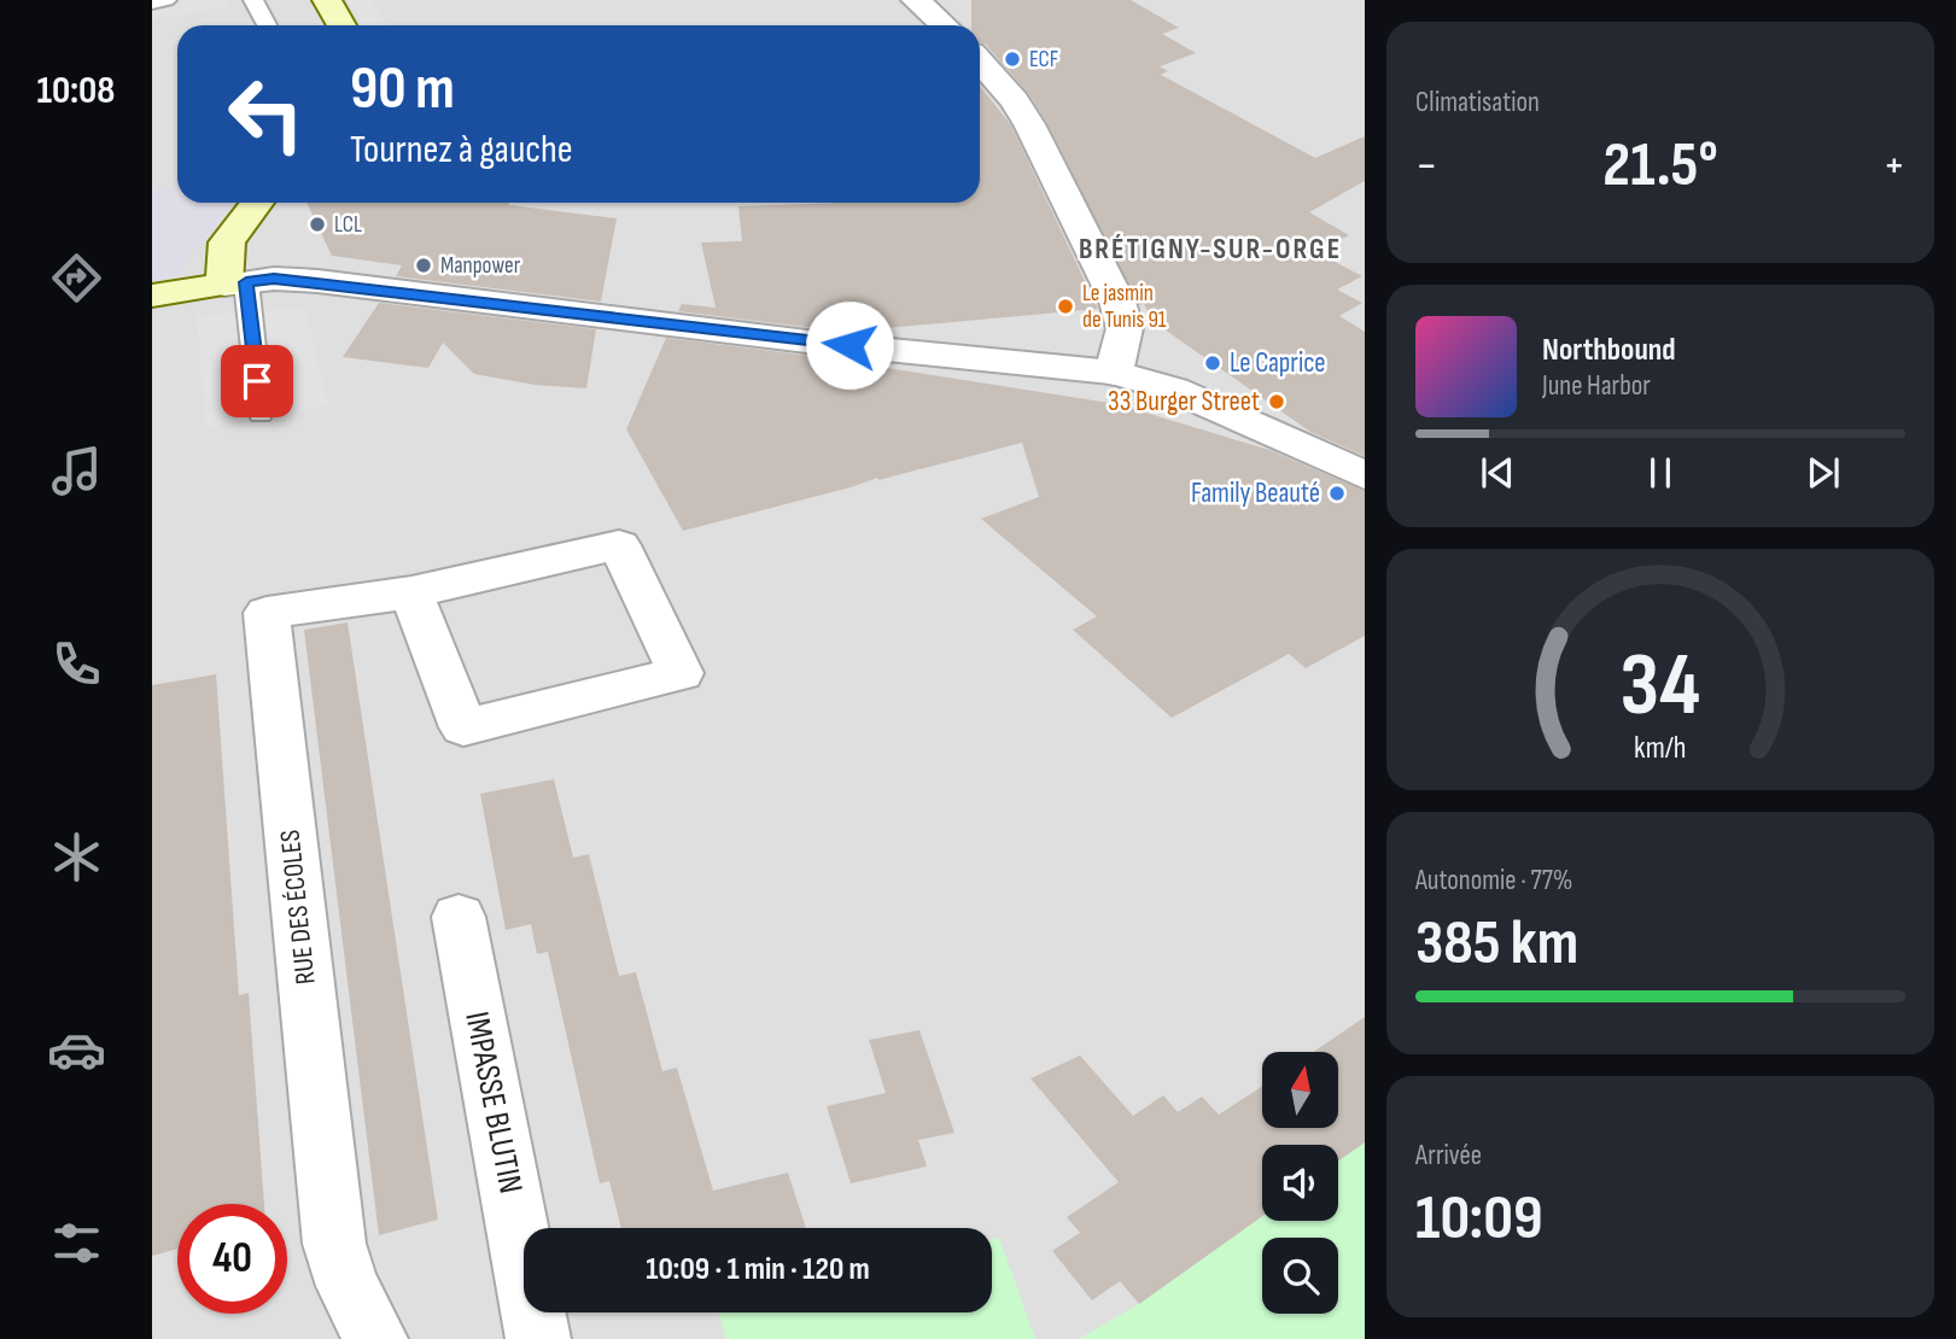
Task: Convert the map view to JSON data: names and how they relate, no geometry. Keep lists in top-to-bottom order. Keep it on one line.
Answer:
{"streets":{"street":["RUE DES ÉCOLES","IMPASSE BLUTIN"]},"districts":["BRÉTIGNY-SUR-ORGE"],"places":["ECF","LCL","Manpower","Le jasmin de Tunis 91","Le Caprice","33 Burger Street","Family Beauté"],"north":"top","page":{"tabs":"10:08","tile":["Climatisation",["Autonomie · 77%","385 km"],["Arrivée","10:09"]],"turn":["90 m","Tournez à gauche"],"heat":["−","21.5°","+"],"song":["Northbound","June Harbor"],"limit":"40","trip":"10:09 · 1 min · 120 m","gauge":["34","km/h"]}}
